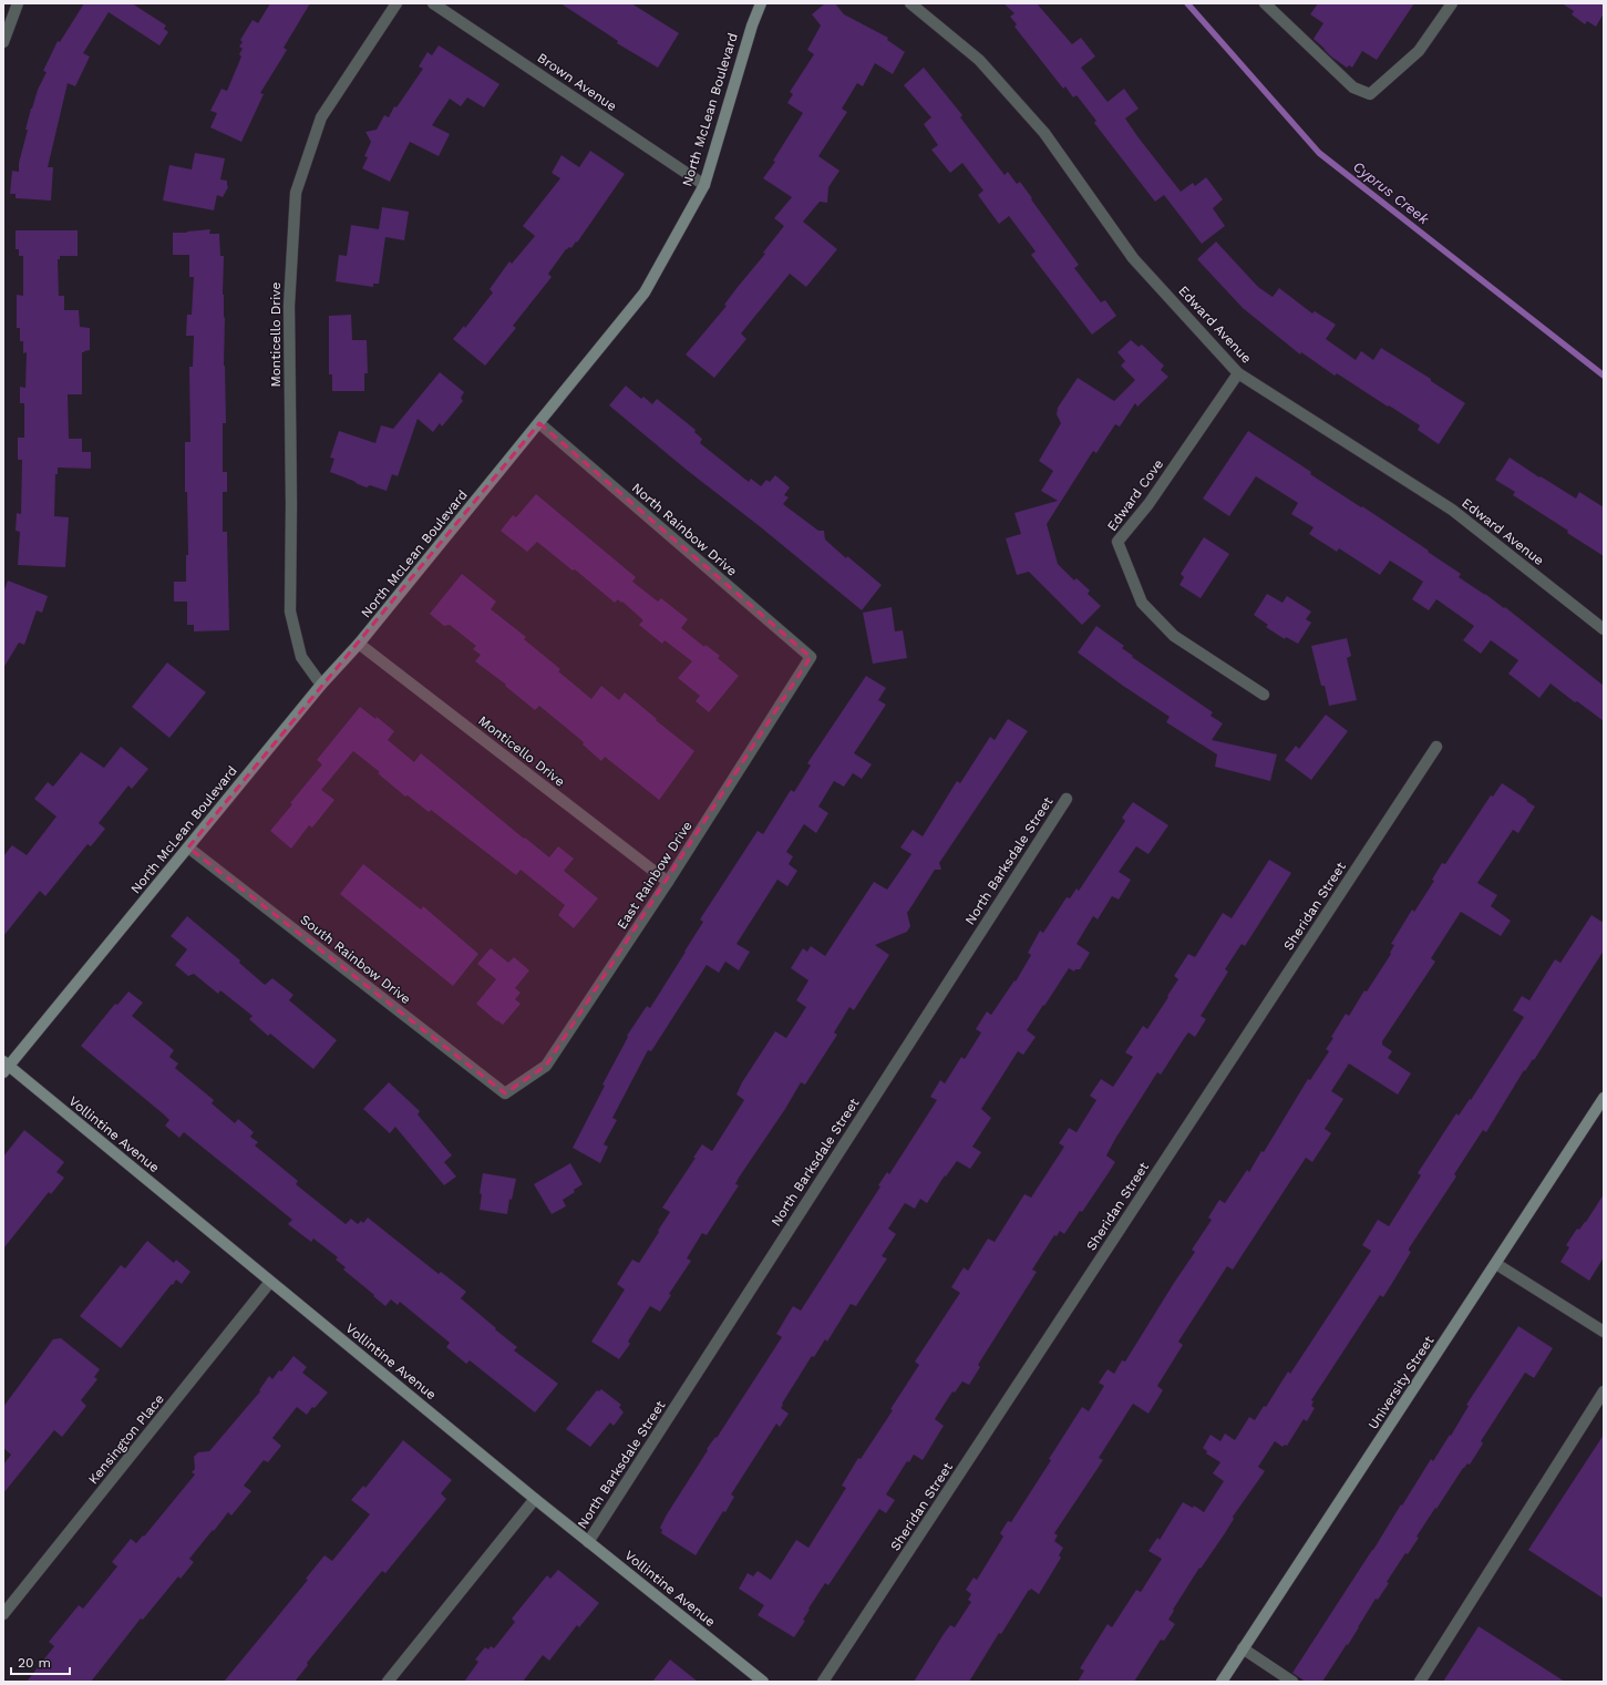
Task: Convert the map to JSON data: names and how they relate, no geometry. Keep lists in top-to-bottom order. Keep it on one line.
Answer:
{"streets":{"street":["Brown Avenue","North McLean Boulevard","Edward Avenue","Monticello Drive","Edward Cove","North Rainbow Drive","North Barksdale Street","East Rainbow Drive","Sheridan Street","South Rainbow Drive","Vollintine Avenue","University Street","Kensington Place"]},"crossings":[["Brown Avenue","North McLean Boulevard"],["North McLean Boulevard","Monticello Drive"],["North McLean Boulevard","North Rainbow Drive"],["North McLean Boulevard","South Rainbow Drive"],["North McLean Boulevard","Vollintine Avenue"],["Edward Avenue","Edward Cove"],["Monticello Drive","East Rainbow Drive"],["North Rainbow Drive","East Rainbow Drive"],["North Barksdale Street","Vollintine Avenue"],["East Rainbow Drive","South Rainbow Drive"],["Vollintine Avenue","Kensington Place"]],"water":["Cyprus Creek"],"scale_bar":"20 m"}
